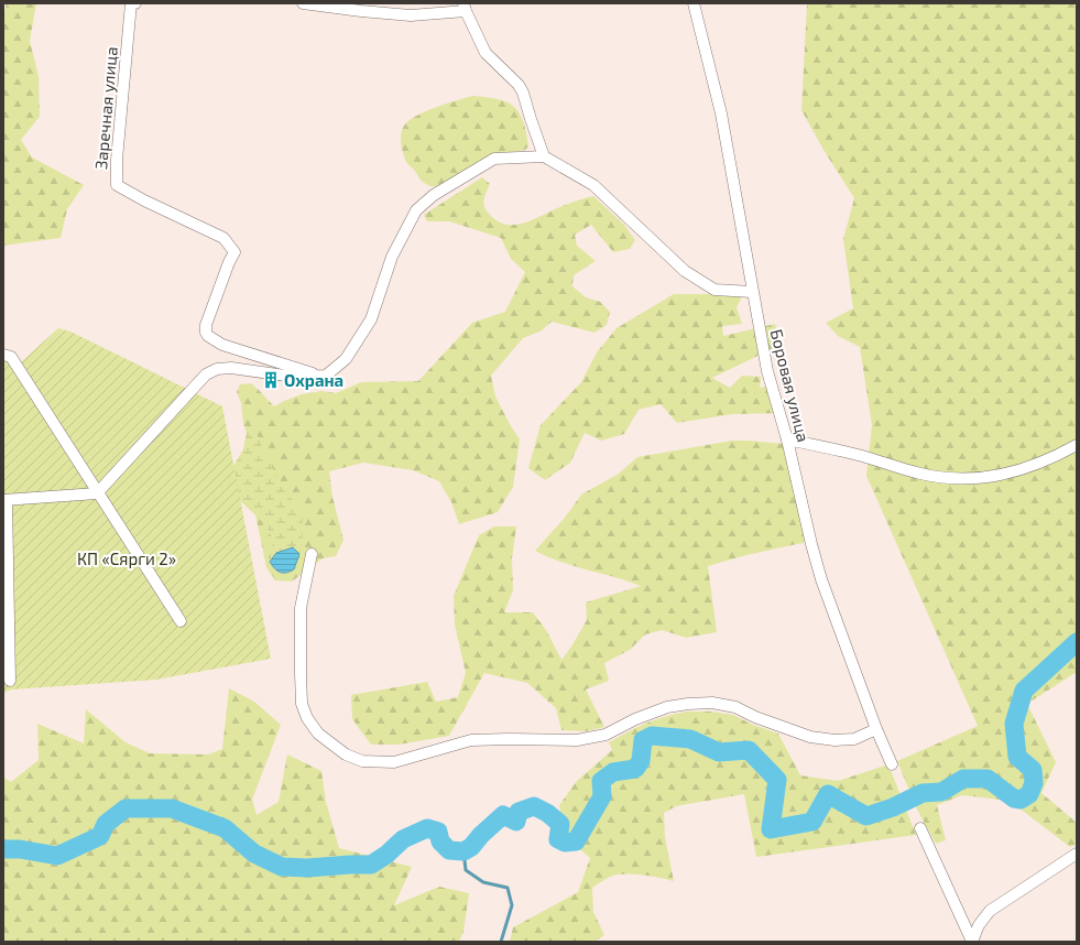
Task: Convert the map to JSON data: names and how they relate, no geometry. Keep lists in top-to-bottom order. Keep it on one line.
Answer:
{"streets":{"street":["Заречная улица","Боровая улица"]},"parks":["КП «Сярги 2»"],"places":{"building":["Охрана"]}}
